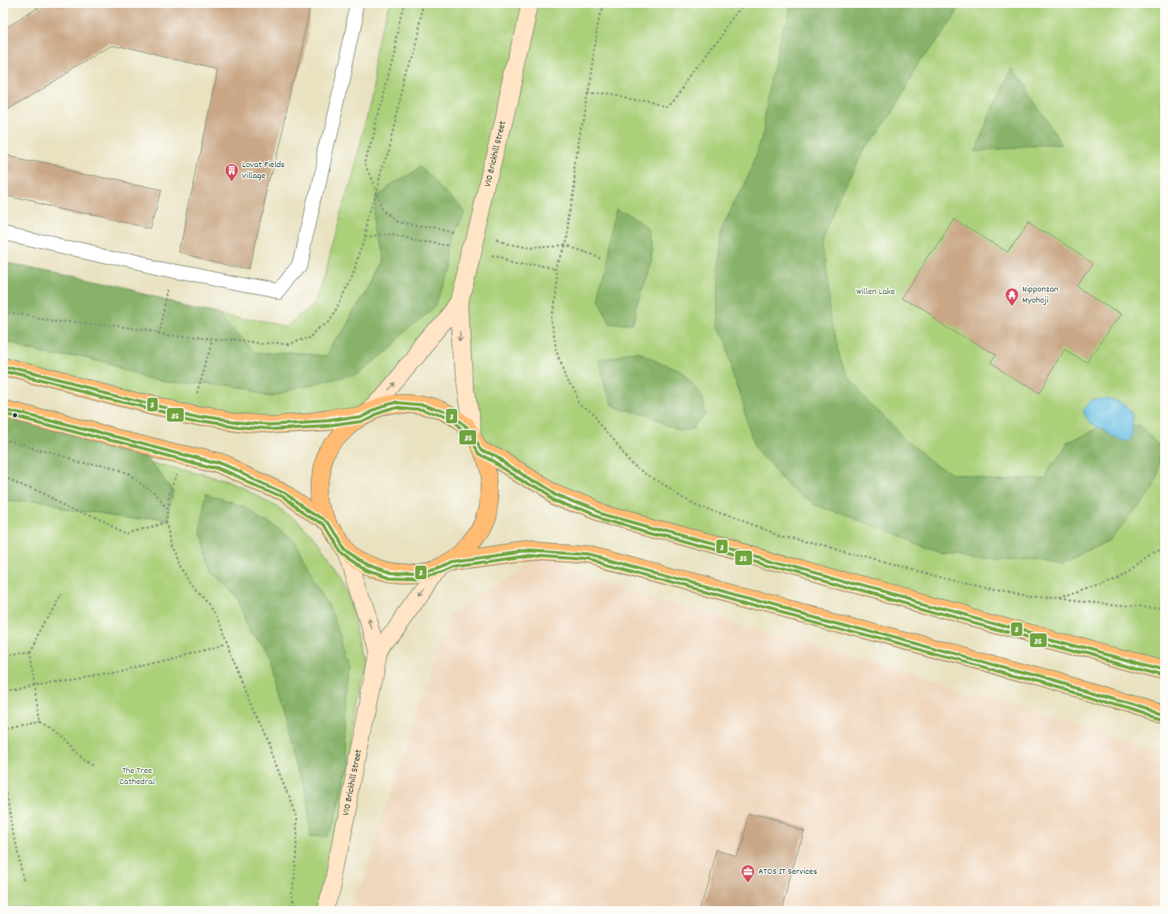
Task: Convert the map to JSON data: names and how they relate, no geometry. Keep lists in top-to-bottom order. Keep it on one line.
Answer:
{"streets":{"street":["V10 Brickhill Street"]},"parks":["Willen Lake","The Tree Cathedral"],"places":{"building":["Lovat Fields Village"],"temple":["Nipponzan Myohoji"],"office":["ATOS IT Services"]},"lines":["transit line 3","transit line 3S"]}
